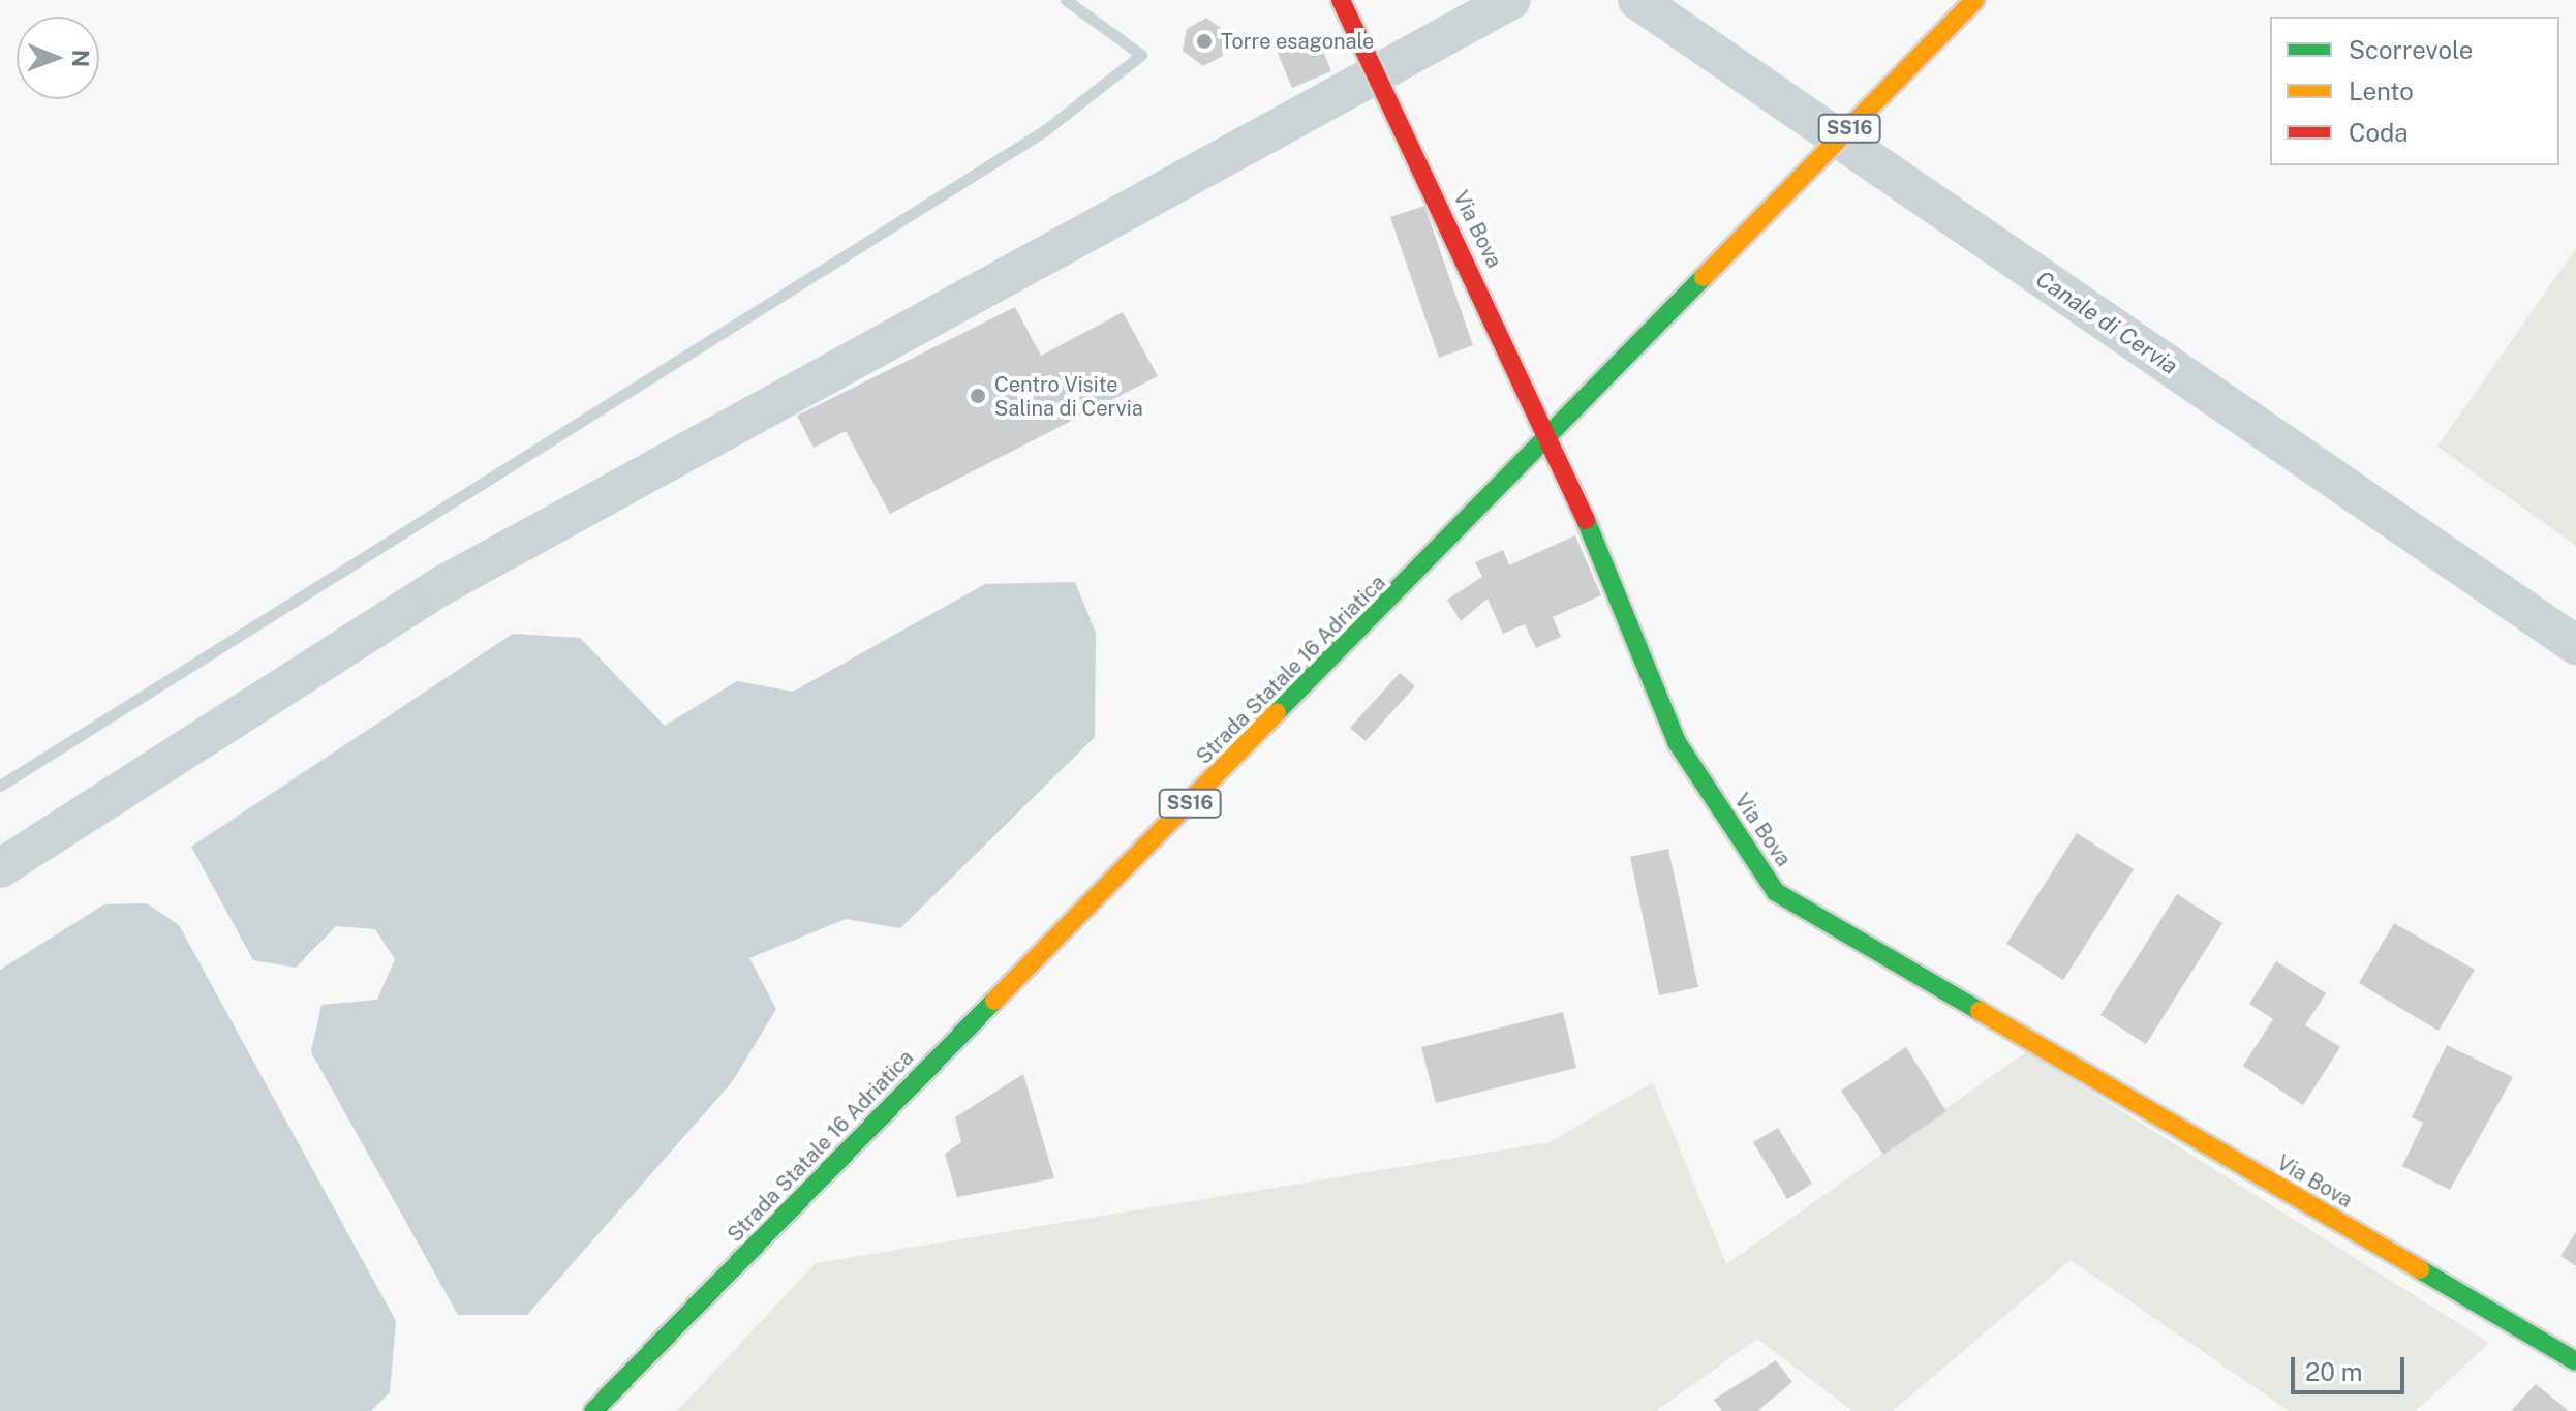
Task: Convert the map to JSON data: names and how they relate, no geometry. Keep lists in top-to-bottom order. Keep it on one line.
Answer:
{"streets":{"main road":["SS16","Via Bova","Strada Statale 16 Adriatica"]},"crossings":[["Via Bova","Strada Statale 16 Adriatica"]],"water":["Canale di Cervia"],"places":["Torre esagonale","Centro Visite Salina di Cervia"],"legend":["Scorrevole","Lento","Coda"],"scale_bar":"20 m","north":"right"}
